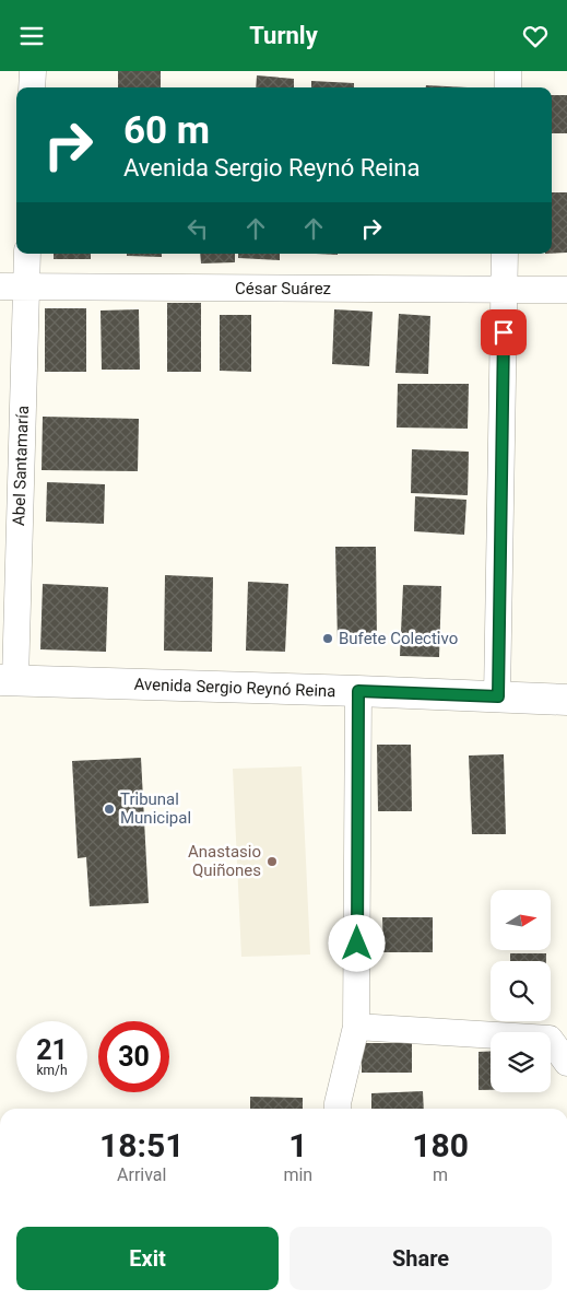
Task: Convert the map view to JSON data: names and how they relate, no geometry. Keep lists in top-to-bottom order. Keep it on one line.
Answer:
{"streets":{"main road":["Avenida Sergio Reynó Reina"],"street":["César Suárez","Abel Santamaría"]},"crossings":[["César Suárez","Abel Santamaría"],["Abel Santamaría","Avenida Sergio Reynó Reina"]],"places":["Bufete Colectivo","Tribunal Municipal","Anastasio Quiñones"],"north":"right","page":{"header":"Turnly","turn":["60 m","Avenida Sergio Reynó Reina"],"speed":"21 km/h","limit":"30","eta":["18:51","Arrival","1","min","180","m"],"buttons":["Exit","Share"]}}
